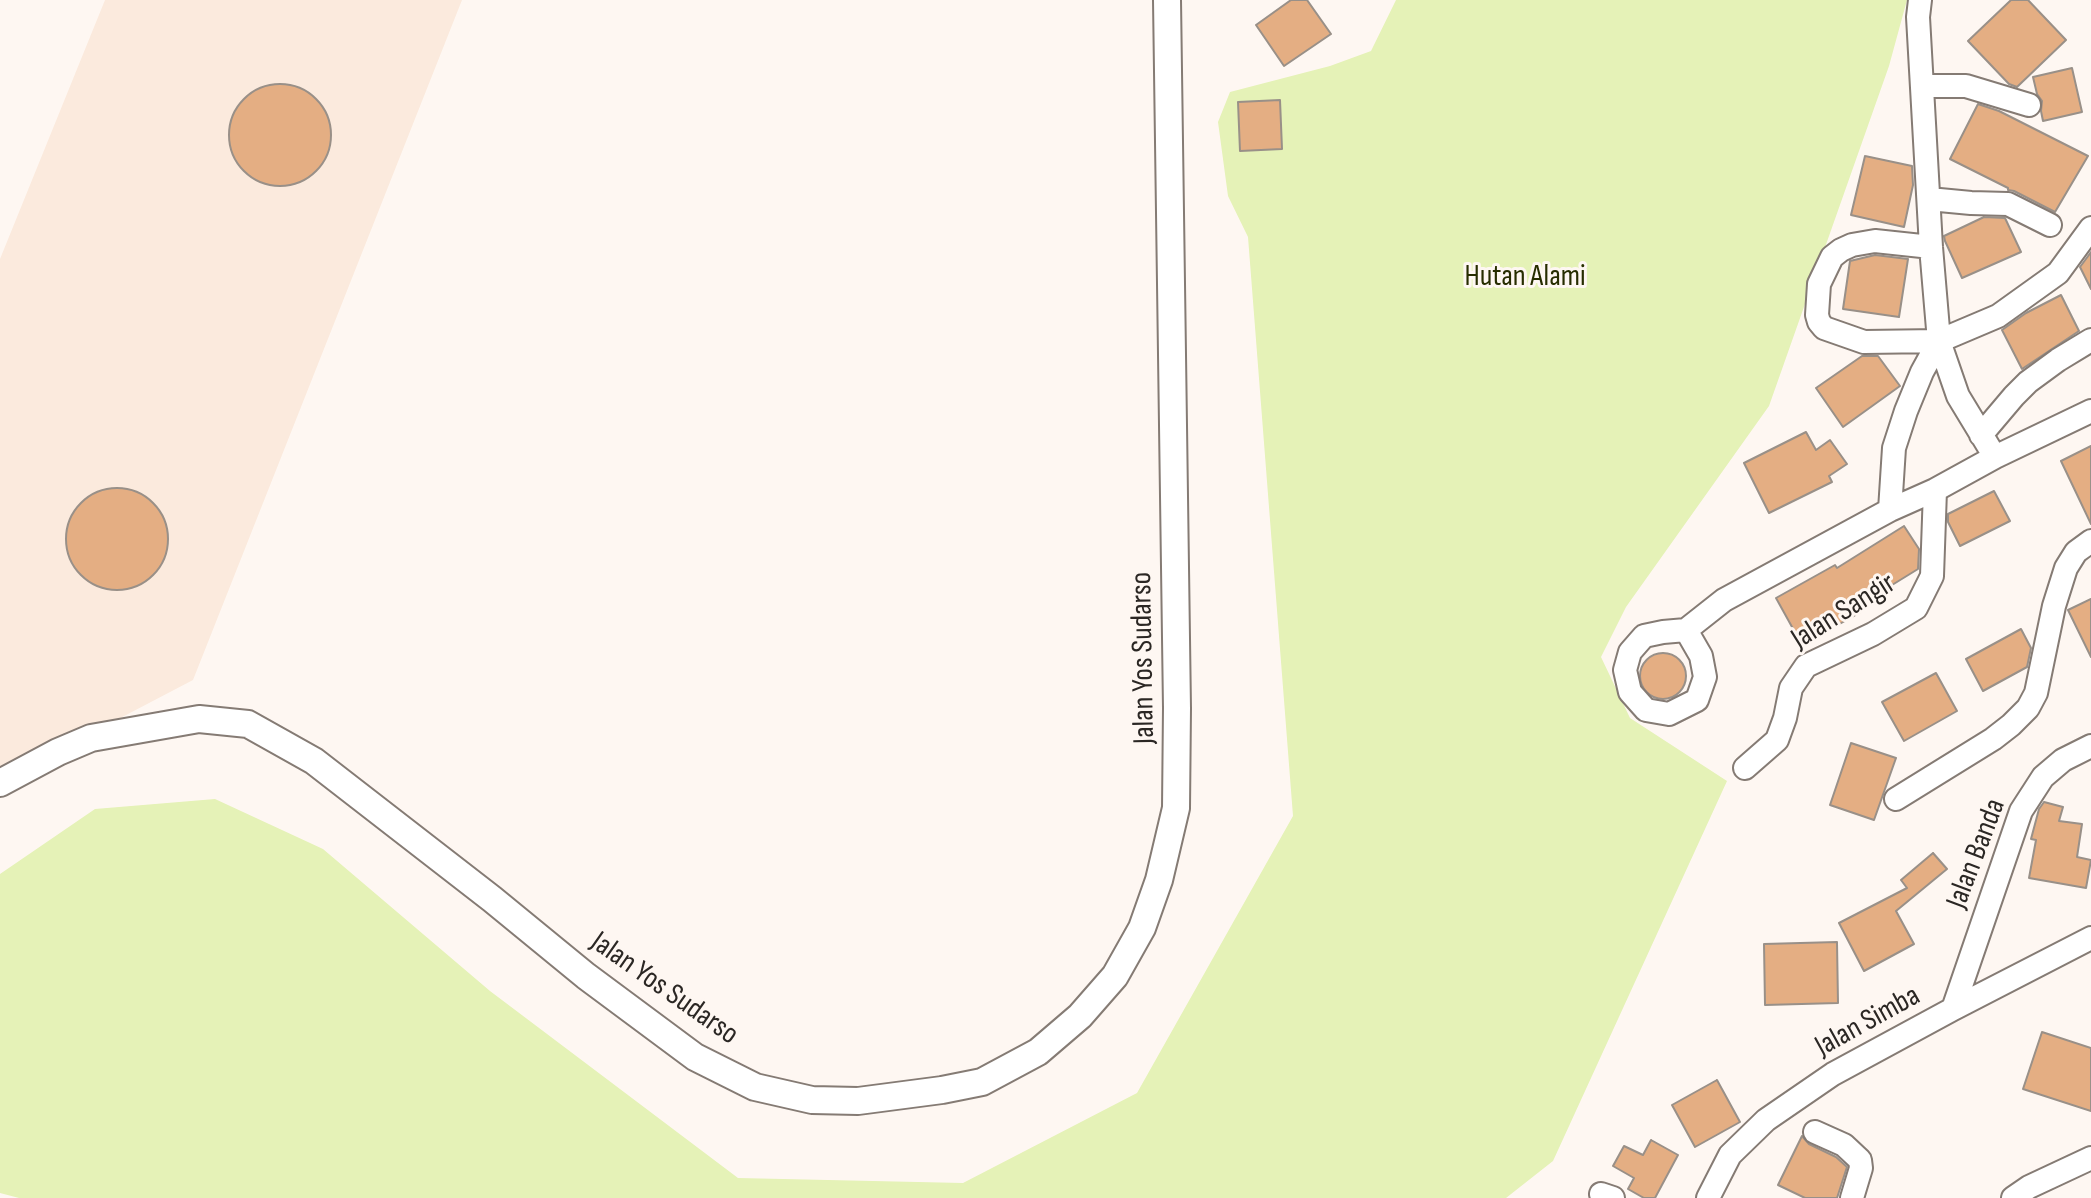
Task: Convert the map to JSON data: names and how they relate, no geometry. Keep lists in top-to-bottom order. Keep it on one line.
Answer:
{"streets":{"main road":["Jalan Yos Sudarso"],"street":["Jalan Sangir","Jalan Banda","Jalan Simba"]},"crossings":[["Jalan Banda","Jalan Simba"]],"parks":["Hutan Alami"]}
